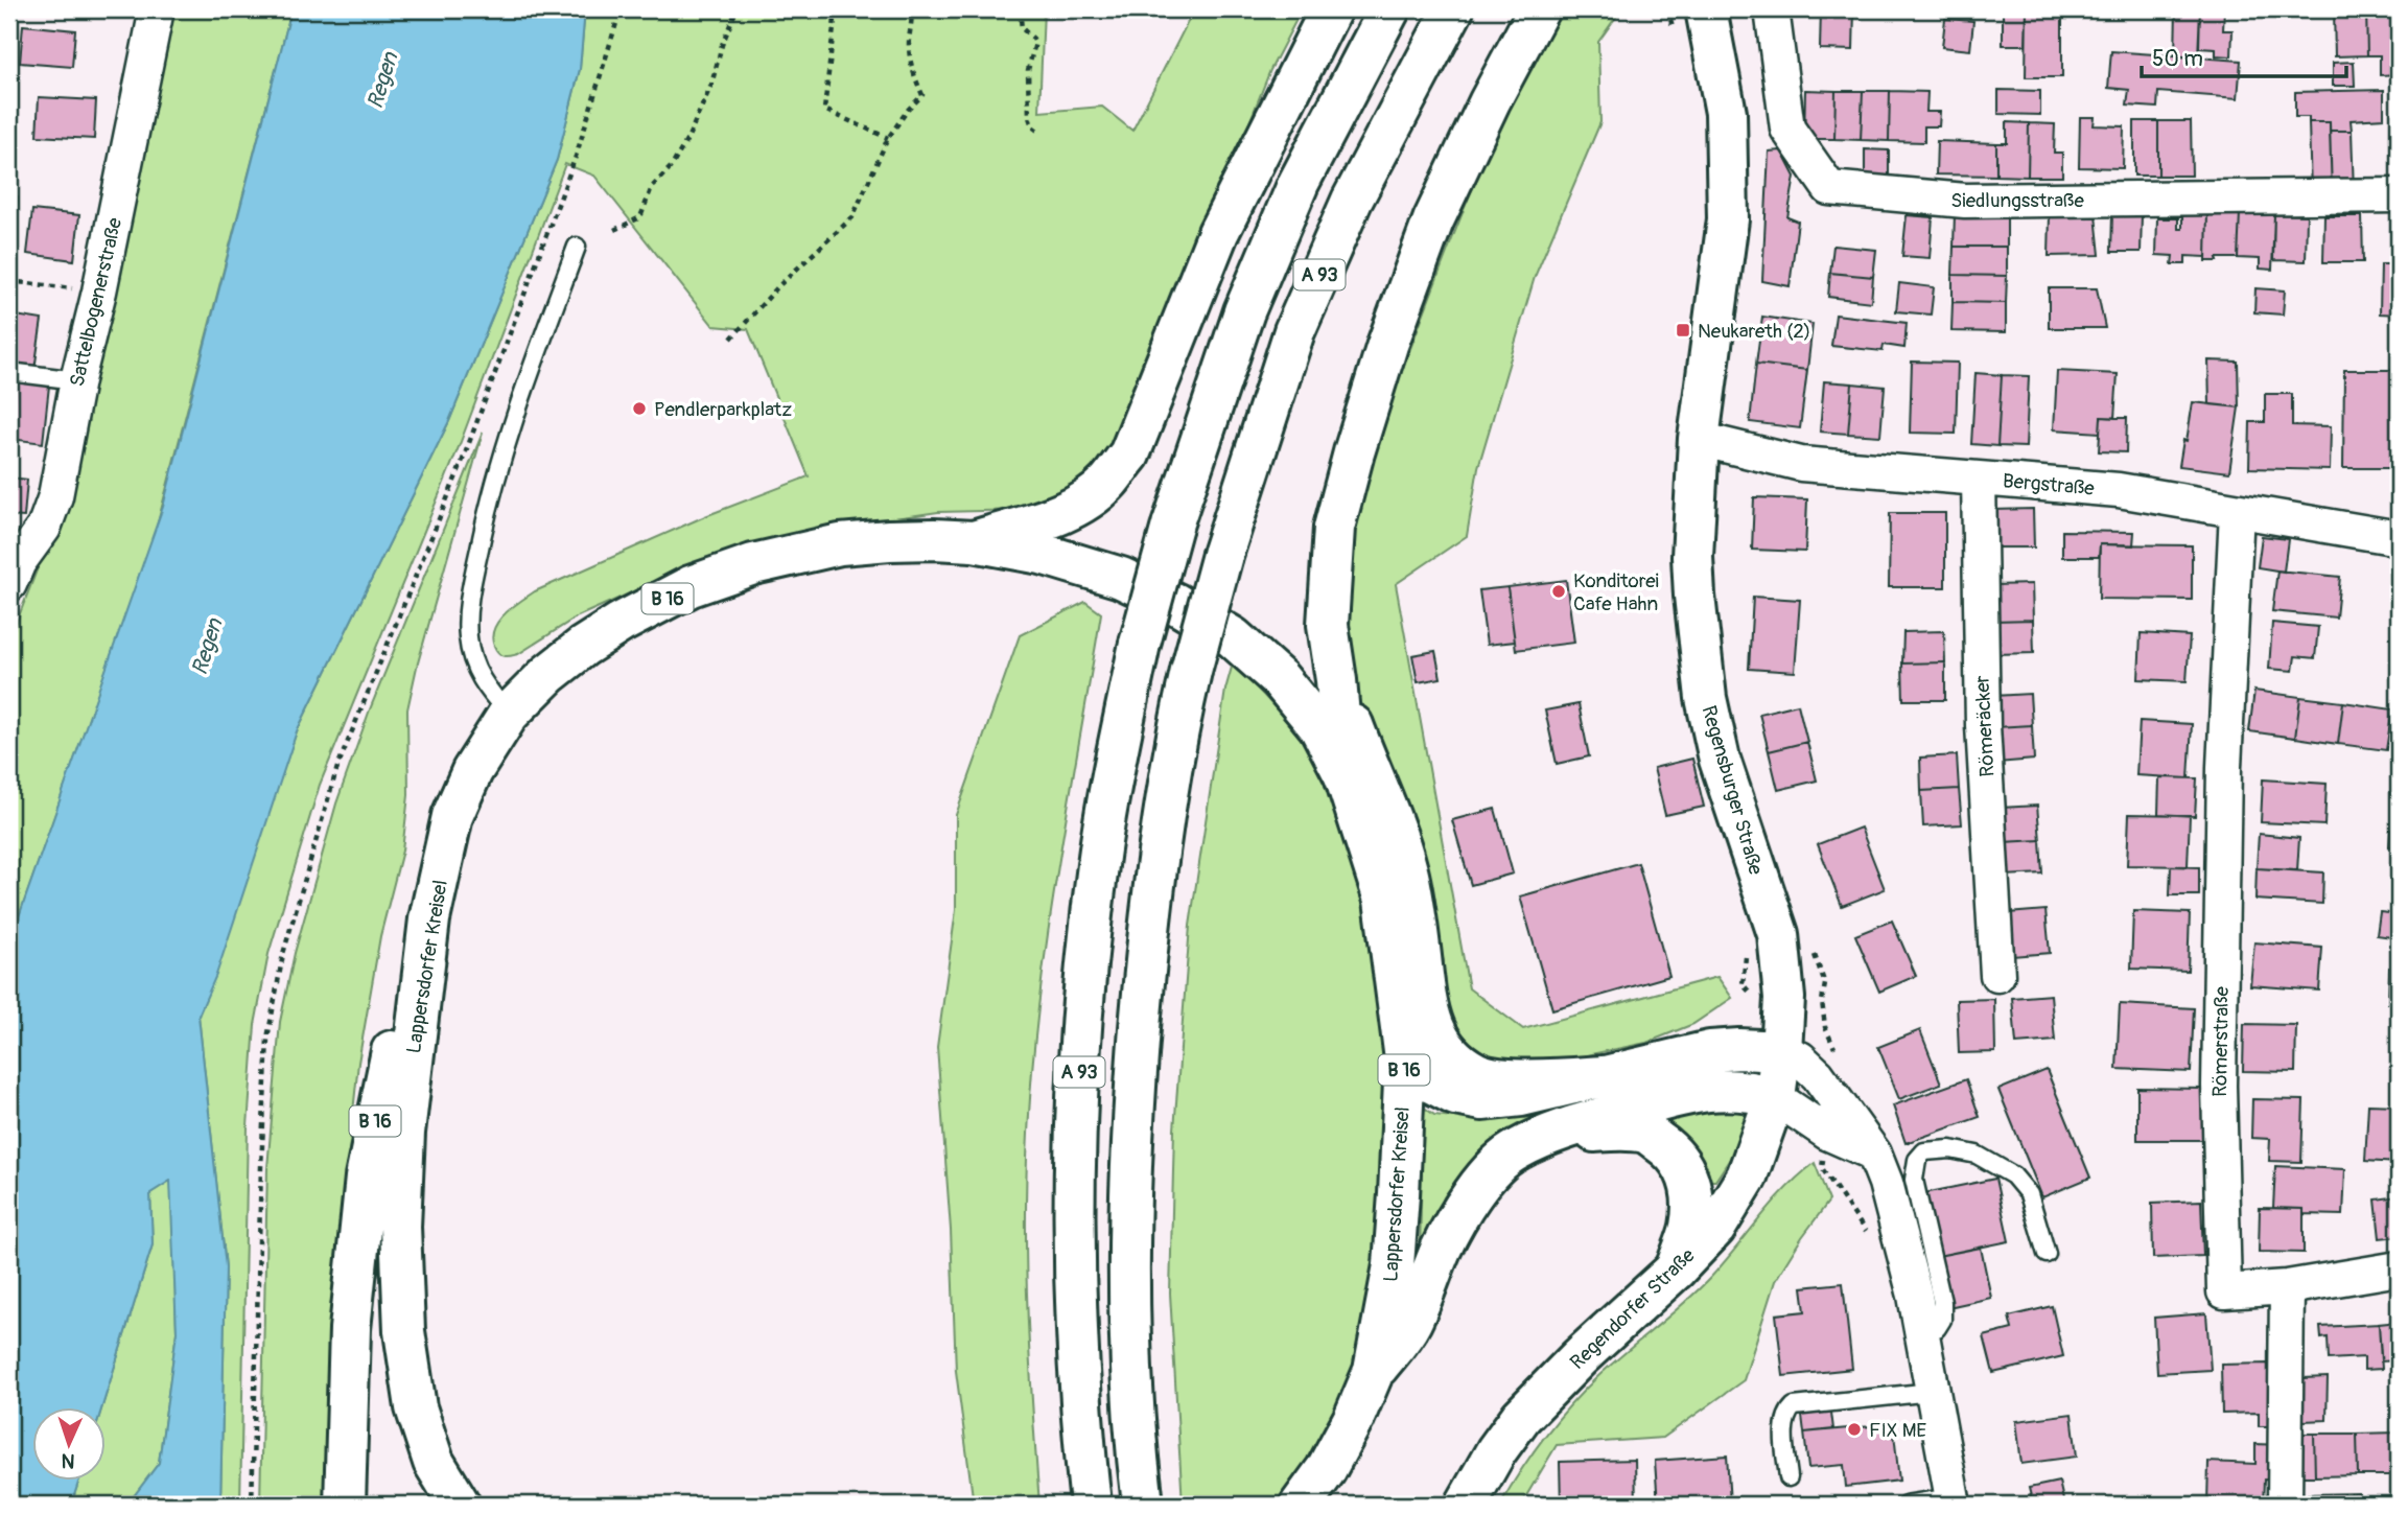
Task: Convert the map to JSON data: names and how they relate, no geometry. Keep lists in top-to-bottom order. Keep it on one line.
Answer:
{"streets":{"main road":["A 93","B 16","Regensburger Straße","Lappersdorfer Kreisel","Regendorfer Straße"],"street":["Siedlungsstraße","Sattelbogenerstraße","Bergstraße","Römeräcker","Römerstraße"]},"crossings":[["Bergstraße","Römeräcker"],["Bergstraße","Regensburger Straße"],["Bergstraße","Römerstraße"],["B 16","Regensburger Straße"],["B 16","Lappersdorfer Kreisel"],["B 16","Regendorfer Straße"],["Regensburger Straße","Regendorfer Straße"]],"water":["Regen"],"places":{"transit":["Neukareth (2)"],"other":["Pendlerparkplatz","Konditorei Cafe Hahn","FIX ME"]},"scale_bar":"50 m","north":"bottom"}
